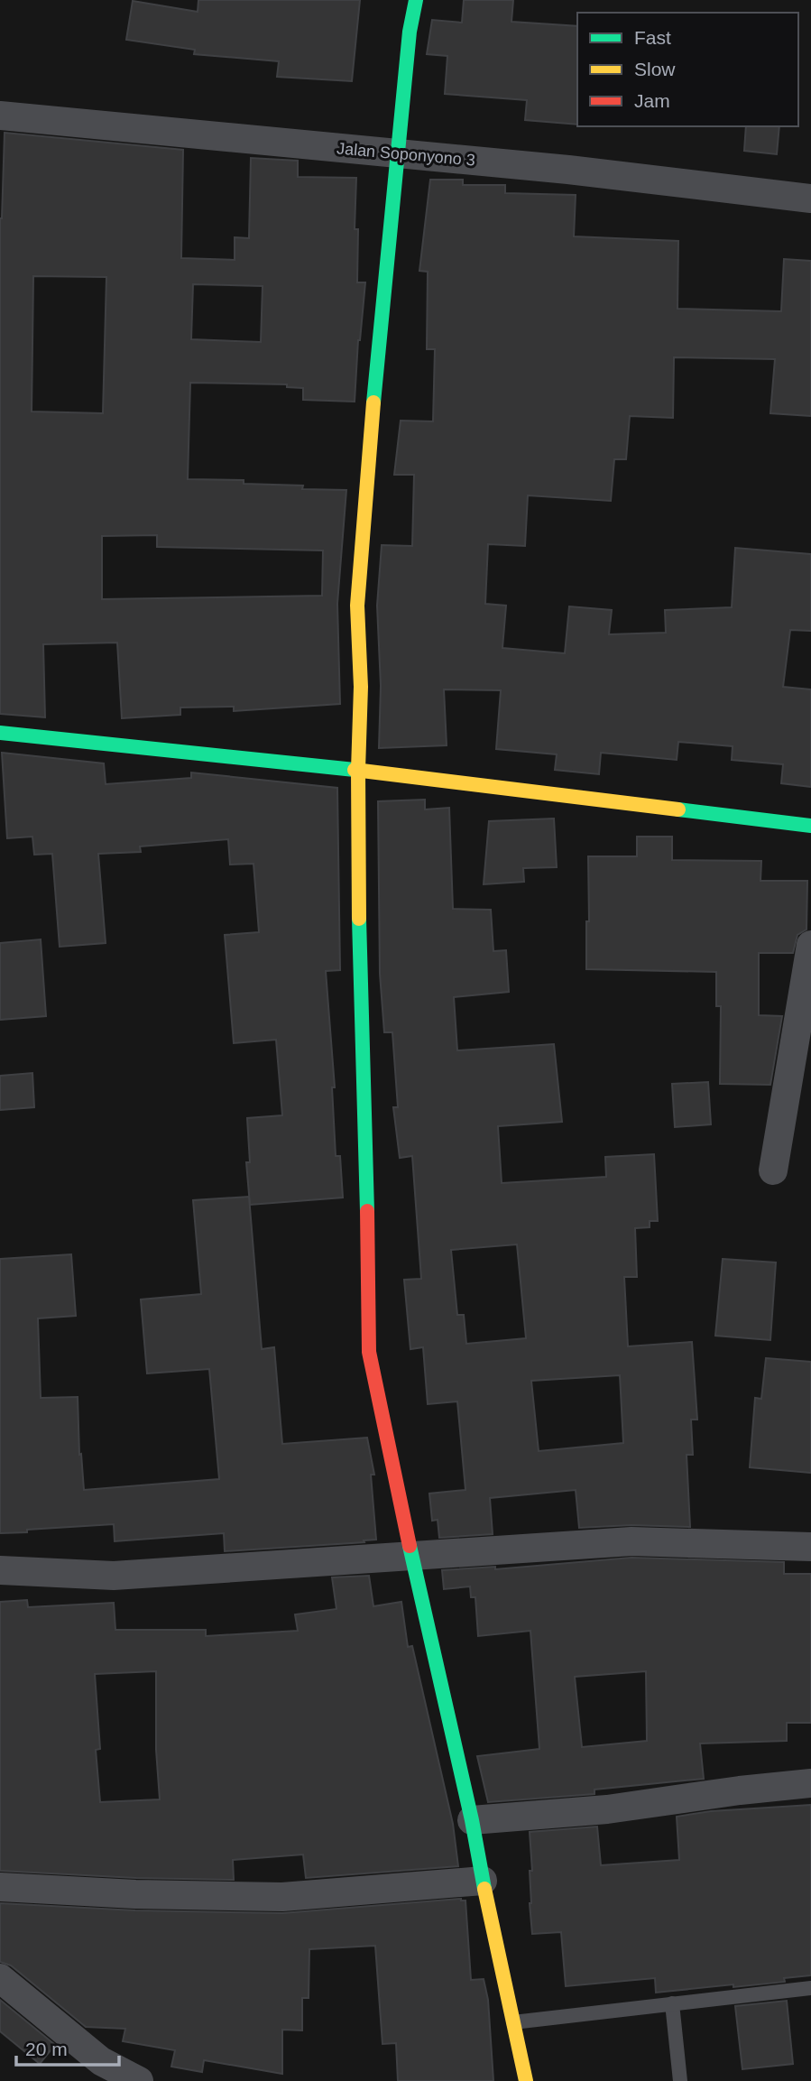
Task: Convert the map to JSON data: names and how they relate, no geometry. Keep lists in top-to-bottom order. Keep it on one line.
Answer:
{"streets":{"street":["Jalan Soponyono 3"]},"legend":["Fast","Slow","Jam"],"scale_bar":"20 m"}
